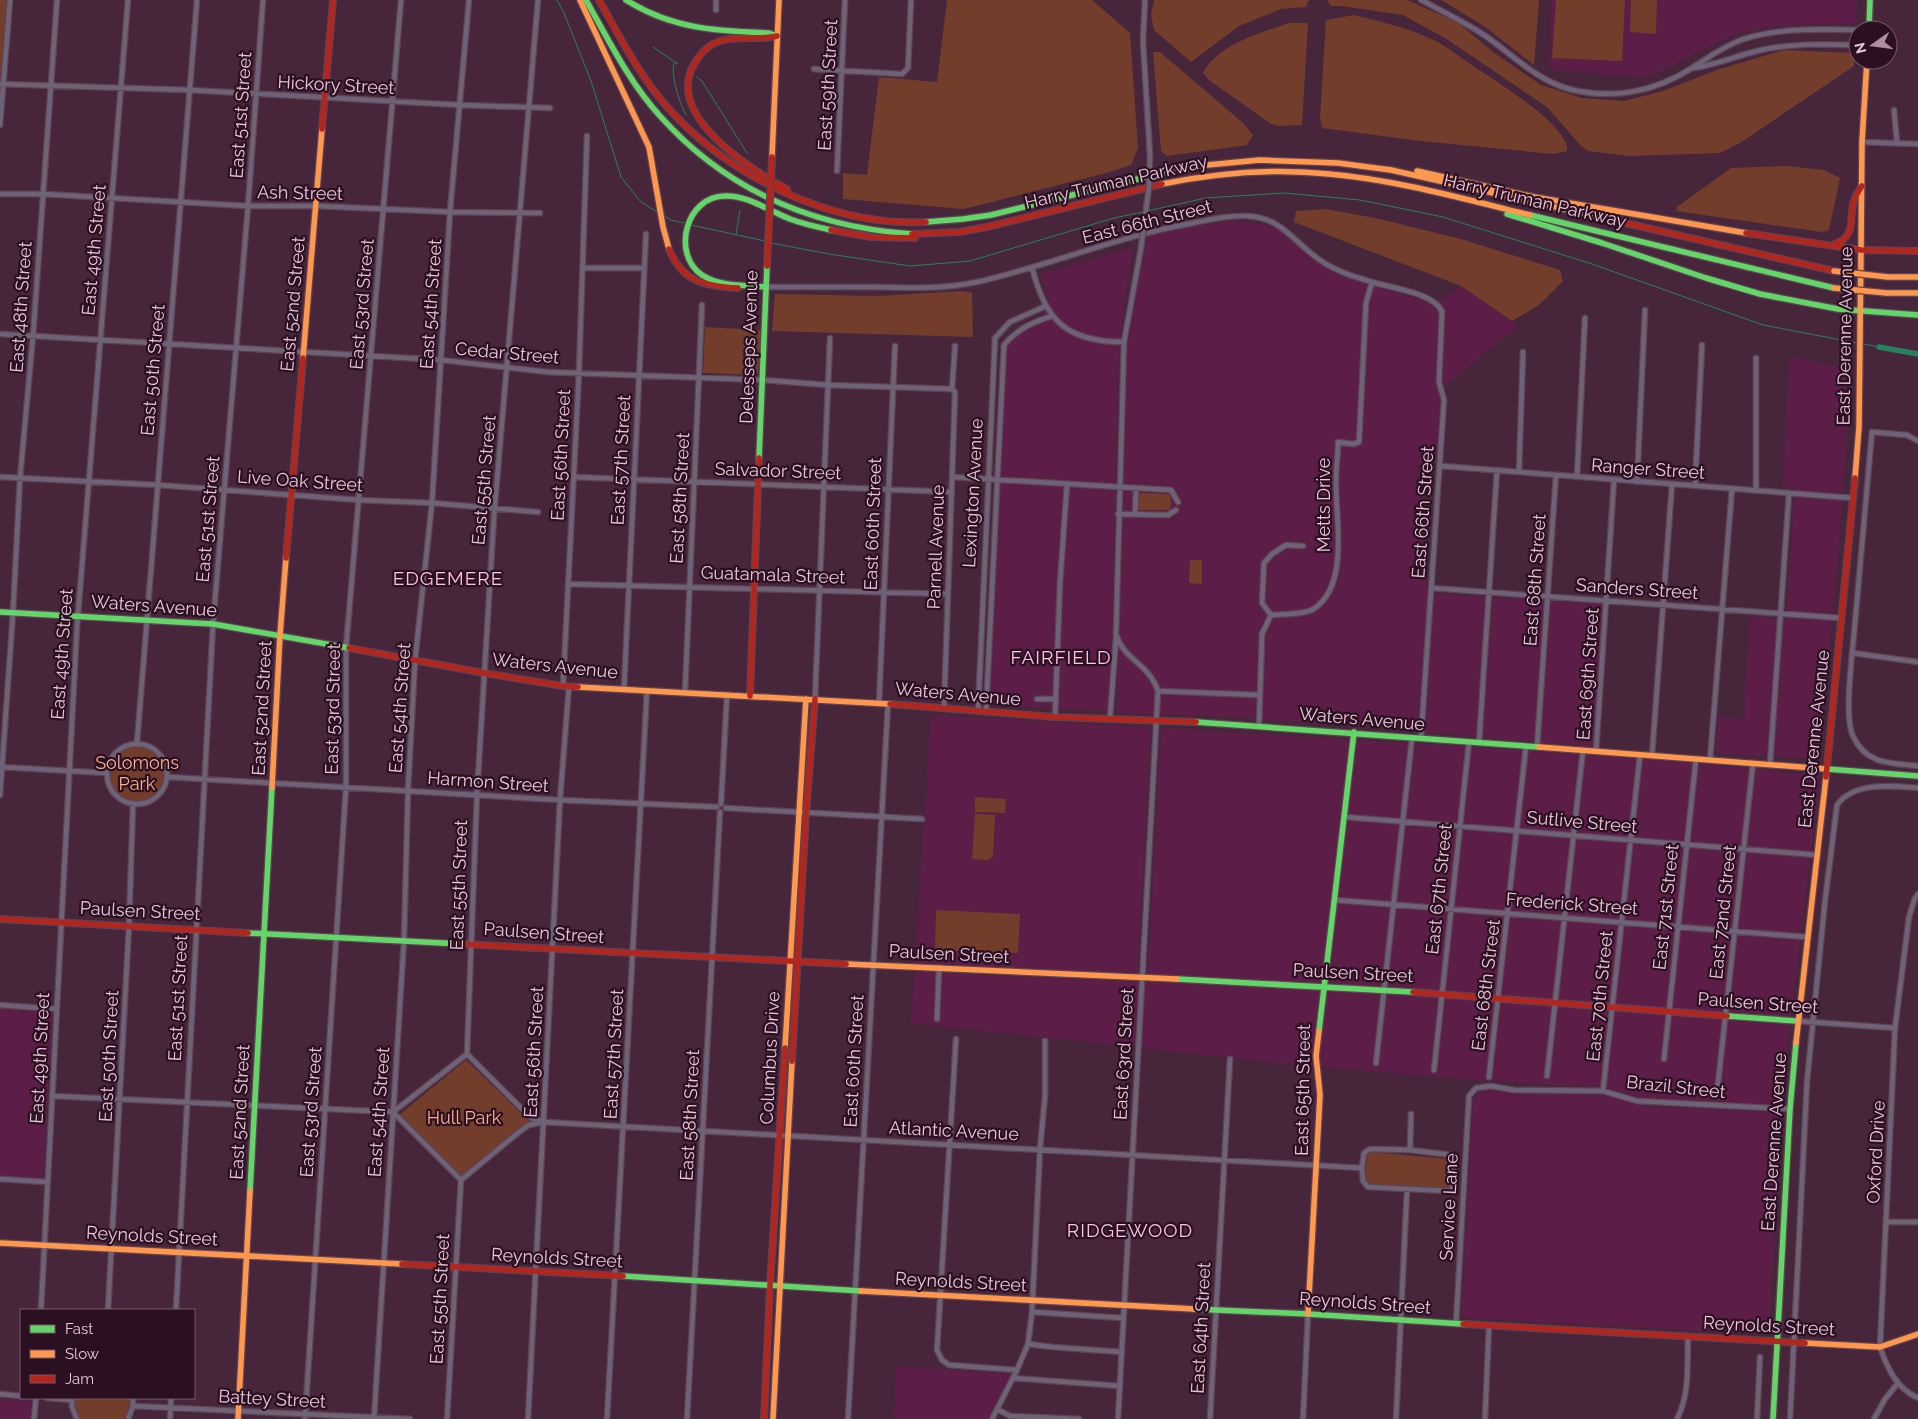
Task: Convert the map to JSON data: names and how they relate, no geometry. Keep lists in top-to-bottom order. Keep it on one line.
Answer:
{"streets":{"main road":["Harry Truman Parkway","East 52nd Street","East Derenne Avenue","Delesseps Avenue","Waters Avenue","Paulsen Street","Columbus Drive","East 65th Street","Reynolds Street"],"street":["Hickory Street","East 59th Street","East 51st Street","Ash Street","East 66th Street","East 49th Street","East 53rd Street","East 54th Street","East 48th Street","Cedar Street","East 50th Street","East 56th Street","East 57th Street","Ranger Street","Salvador Street","East 55th Street","Live Oak Street","Lexington Avenue","East 58th Street","Metts Drive","East 60th Street","Parnell Avenue","Guatamala Street","East 68th Street","Sanders Street","East 69th Street","Harmon Street","Sutlive Street","East 67th Street","Frederick Street","East 71st Street","East 72nd Street","East 70th Street","East 63rd Street","Brazil Street","Atlantic Avenue","Oxford Drive","Service Lane","East 64th Street","Battey Street"]},"crossings":[["Hickory Street","East 51st Street"],["Hickory Street","East 49th Street"],["Hickory Street","East 52nd Street"],["Hickory Street","East 53rd Street"],["Hickory Street","East 54th Street"],["Hickory Street","East 48th Street"],["Hickory Street","East 50th Street"],["Hickory Street","East 55th Street"],["East 51st Street","Ash Street"],["East 51st Street","Cedar Street"],["East 51st Street","Live Oak Street"],["East 51st Street","Waters Avenue"],["East 51st Street","Harmon Street"],["East 51st Street","Paulsen Street"],["East 51st Street","Reynolds Street"],["Ash Street","East 49th Street"],["Ash Street","East 52nd Street"],["Ash Street","East 53rd Street"],["Ash Street","East 54th Street"],["Ash Street","East 48th Street"],["Ash Street","East 50th Street"],["Ash Street","East 55th Street"],["East 66th Street","Delesseps Avenue"],["East 66th Street","Ranger Street"],["East 66th Street","Metts Drive"],["East 66th Street","Sanders Street"],["East 66th Street","Waters Avenue"],["East 49th Street","Cedar Street"],["East 49th Street","Live Oak Street"],["East 49th Street","Waters Avenue"],["East 49th Street","Paulsen Street"],["East 49th Street","Reynolds Street"],["East 52nd Street","Cedar Street"],["East 52nd Street","Live Oak Street"],["East 52nd Street","Waters Avenue"],["East 52nd Street","Harmon Street"],["East 52nd Street","Paulsen Street"],["East 52nd Street","Reynolds Street"],["East 52nd Street","Battey Street"],["East 53rd Street","Cedar Street"],["East 53rd Street","Live Oak Street"],["East 53rd Street","Waters Avenue"],["East 53rd Street","Harmon Street"],["East 53rd Street","Paulsen Street"],["East 53rd Street","Reynolds Street"],["East 53rd Street","Battey Street"],["East 54th Street","Cedar Street"],["East 54th Street","Live Oak Street"],["East 54th Street","Waters Avenue"],["East 54th Street","Harmon Street"],["East 54th Street","Paulsen Street"],["East 54th Street","Reynolds Street"],["East 54th Street","Battey Street"],["East 48th Street","Cedar Street"],["East 48th Street","Live Oak Street"],["East 48th Street","Waters Avenue"],["East Derenne Avenue","Ranger Street"],["East Derenne Avenue","Sanders Street"],["East Derenne Avenue","Waters Avenue"],["East Derenne Avenue","Sutlive Street"],["East Derenne Avenue","Frederick Street"],["East Derenne Avenue","Paulsen Street"],["East Derenne Avenue","Brazil Street"],["East Derenne Avenue","Reynolds Street"],["Delesseps Avenue","Cedar Street"],["Delesseps Avenue","Salvador Street"],["Delesseps Avenue","Guatamala Street"],["Delesseps Avenue","Waters Avenue"],["Cedar Street","East 50th Street"],["Cedar Street","East 56th Street"],["Cedar Street","East 57th Street"],["Cedar Street","East 55th Street"],["Cedar Street","East 58th Street"],["Cedar Street","East 60th Street"],["Cedar Street","Parnell Avenue"],["East 50th Street","Live Oak Street"],["East 50th Street","Waters Avenue"],["East 50th Street","Harmon Street"],["East 50th Street","Paulsen Street"],["East 50th Street","Reynolds Street"],["East 56th Street","Salvador Street"],["East 56th Street","Guatamala Street"],["East 56th Street","Waters Avenue"],["East 56th Street","Harmon Street"],["East 56th Street","Paulsen Street"],["East 56th Street","Atlantic Avenue"],["East 56th Street","Reynolds Street"],["East 57th Street","Salvador Street"],["East 57th Street","Guatamala Street"],["East 57th Street","Waters Avenue"],["East 57th Street","Harmon Street"],["East 57th Street","Paulsen Street"],["East 57th Street","Atlantic Avenue"],["East 57th Street","Reynolds Street"],["Ranger Street","East 68th Street"],["Ranger Street","East 69th Street"],["Salvador Street","East 58th Street"],["Salvador Street","East 60th Street"],["Salvador Street","Parnell Avenue"],["East 55th Street","Live Oak Street"],["East 55th Street","Waters Avenue"],["East 55th Street","Harmon Street"],["East 55th Street","Paulsen Street"],["East 55th Street","Atlantic Avenue"],["East 55th Street","Reynolds Street"],["Lexington Avenue","Waters Avenue"],["East 58th Street","Guatamala Street"],["East 58th Street","Waters Avenue"],["East 58th Street","Harmon Street"],["East 58th Street","Paulsen Street"],["East 58th Street","Atlantic Avenue"],["East 58th Street","Reynolds Street"],["East 60th Street","Guatamala Street"],["East 60th Street","Waters Avenue"],["East 60th Street","Paulsen Street"],["East 60th Street","Atlantic Avenue"],["East 60th Street","Reynolds Street"],["Parnell Avenue","Guatamala Street"],["Parnell Avenue","Waters Avenue"],["East 68th Street","Sanders Street"],["East 68th Street","Waters Avenue"],["East 68th Street","Sutlive Street"],["East 68th Street","Frederick Street"],["East 68th Street","Paulsen Street"],["Sanders Street","East 69th Street"],["Waters Avenue","East 69th Street"],["Waters Avenue","East 67th Street"],["Waters Avenue","East 71st Street"],["Waters Avenue","East 72nd Street"],["Waters Avenue","East 70th Street"],["Waters Avenue","East 63rd Street"],["Waters Avenue","Columbus Drive"],["Waters Avenue","East 65th Street"],["East 69th Street","Sutlive Street"],["East 69th Street","Frederick Street"],["East 69th Street","Paulsen Street"],["Sutlive Street","East 67th Street"],["Sutlive Street","East 71st Street"],["Sutlive Street","East 72nd Street"],["Sutlive Street","East 70th Street"],["Sutlive Street","East 65th Street"],["East 67th Street","Frederick Street"],["East 67th Street","Paulsen Street"],["Frederick Street","East 71st Street"],["Frederick Street","East 72nd Street"],["Frederick Street","East 70th Street"],["Frederick Street","East 65th Street"],["East 71st Street","Paulsen Street"],["Paulsen Street","East 72nd Street"],["Paulsen Street","East 70th Street"],["Paulsen Street","East 63rd Street"],["Paulsen Street","Columbus Drive"],["Paulsen Street","East 65th Street"],["Paulsen Street","Oxford Drive"],["East 70th Street","Brazil Street"],["East 63rd Street","Atlantic Avenue"],["East 63rd Street","Reynolds Street"],["Columbus Drive","Atlantic Avenue"],["Columbus Drive","Reynolds Street"],["Brazil Street","Service Lane"],["East 65th Street","Atlantic Avenue"],["East 65th Street","Reynolds Street"],["Atlantic Avenue","East 64th Street"],["Oxford Drive","Reynolds Street"],["Service Lane","Reynolds Street"],["Reynolds Street","East 64th Street"]],"districts":["EDGEMERE","FAIRFIELD","RIDGEWOOD"],"parks":["Solomons Park","Hull Park"],"legend":["Fast","Slow","Jam"],"north":"left"}
